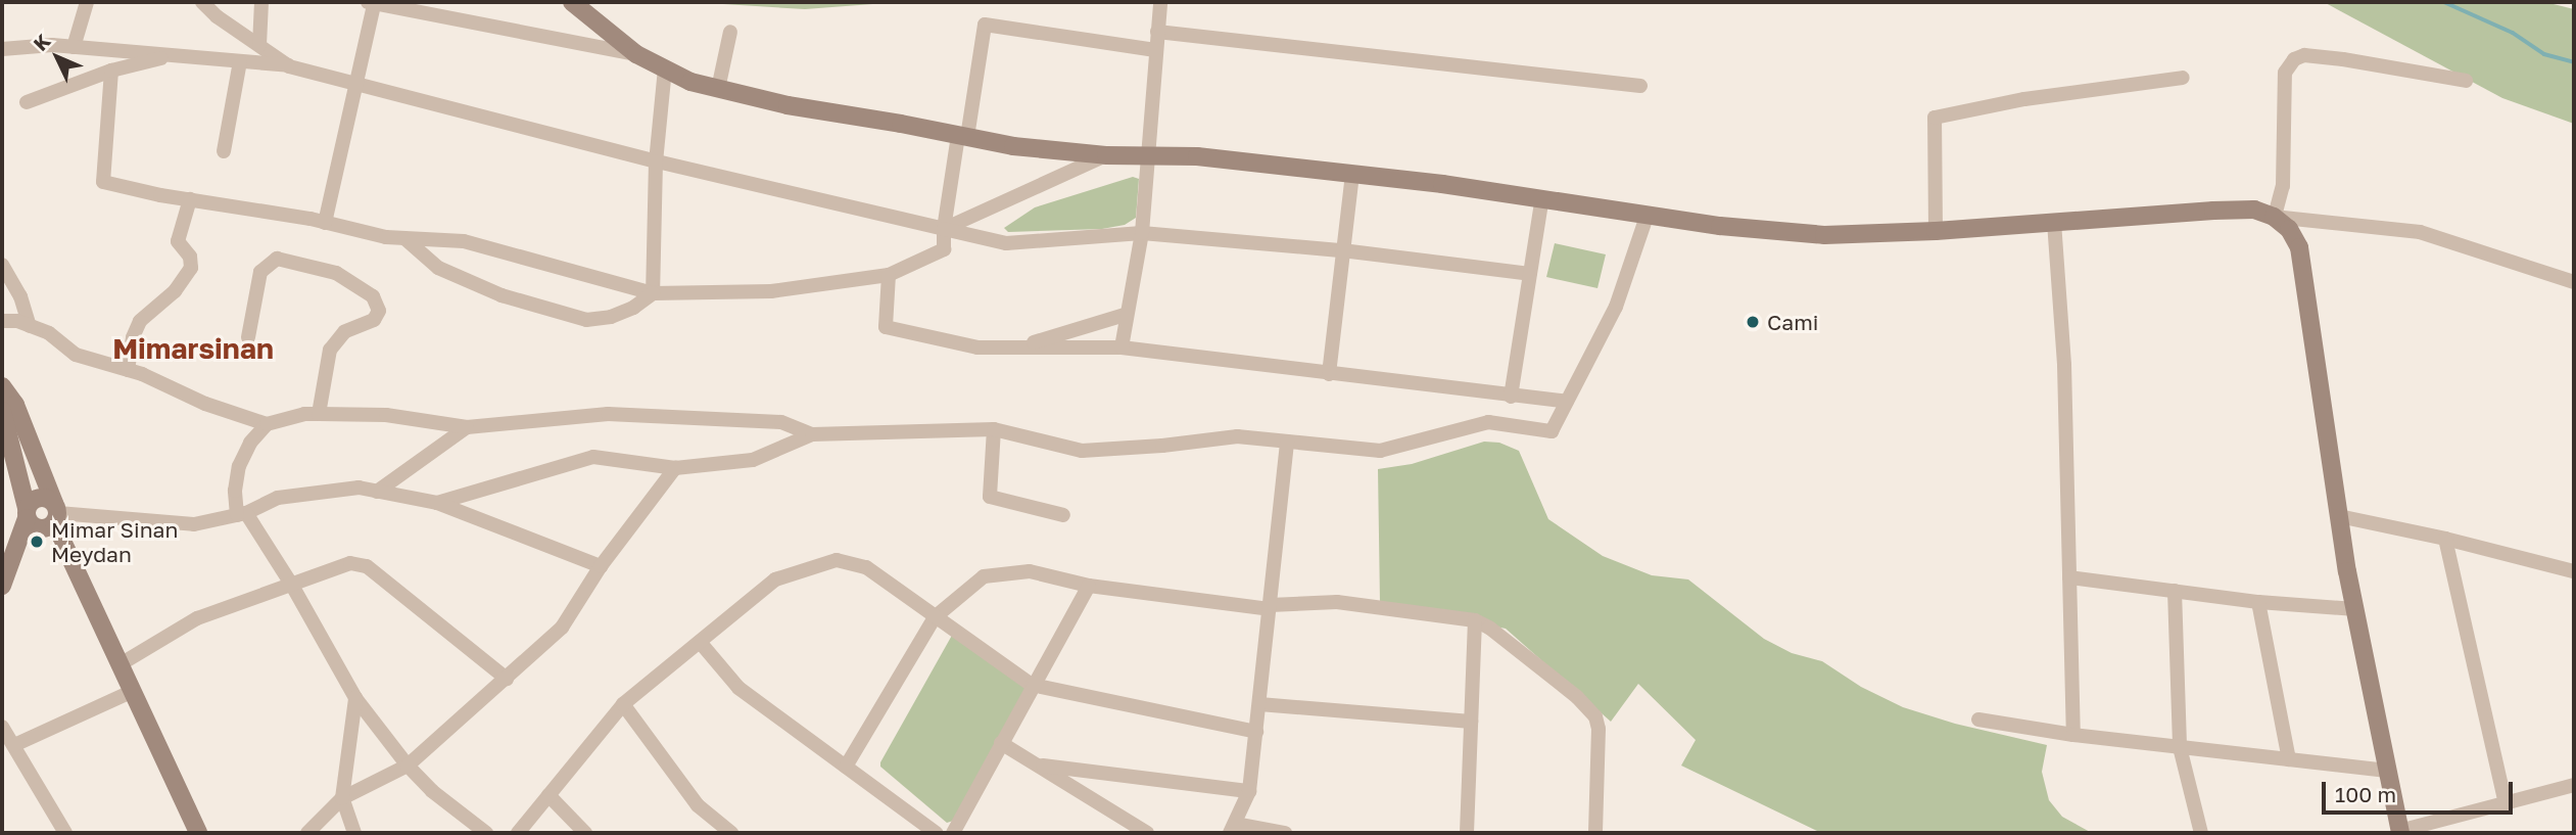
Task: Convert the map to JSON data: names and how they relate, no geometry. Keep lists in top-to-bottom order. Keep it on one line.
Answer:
{"districts":["Mimarsinan"],"places":["Cami","Mimar Sinan Meydan"],"scale_bar":"100 m","north":"top left"}
